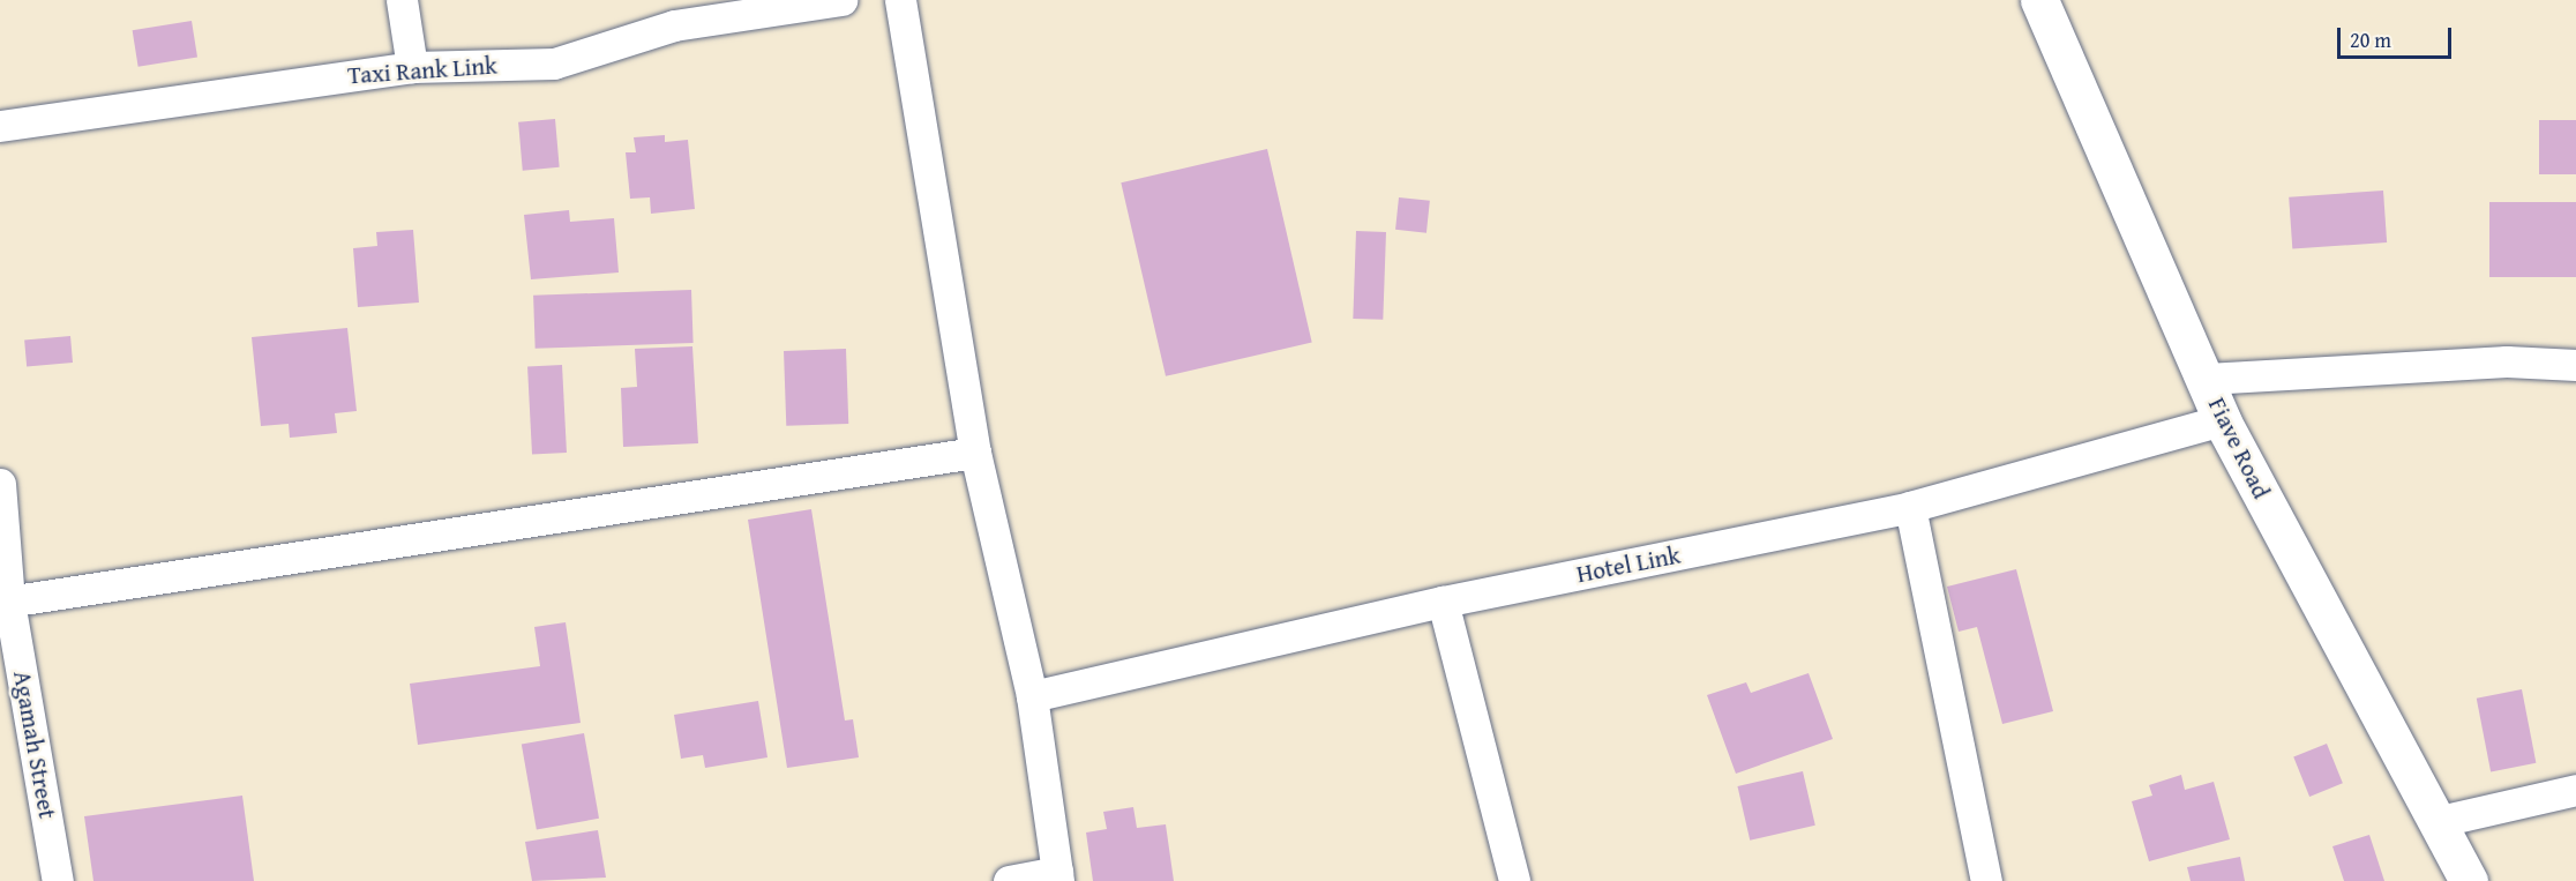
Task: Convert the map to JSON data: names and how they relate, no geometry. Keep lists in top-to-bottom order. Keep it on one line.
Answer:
{"streets":{"street":["Taxi Rank Link","Fiave Road","Hotel Link","Agamah Street"]},"crossings":[["Fiave Road","Hotel Link"]],"scale_bar":"20 m"}
